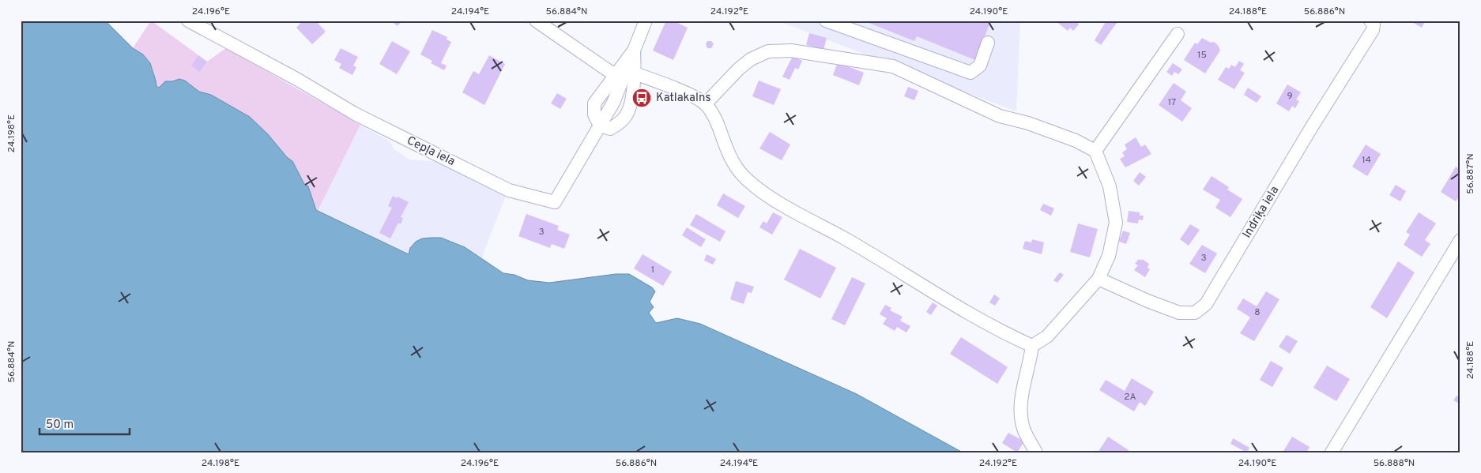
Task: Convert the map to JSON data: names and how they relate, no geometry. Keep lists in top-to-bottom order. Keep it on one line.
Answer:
{"streets":{"street":["Cepļa iela","Indriķa iela"]},"places":{"bus stop":["Katlakalns"]},"house_numbers":["15","9","17","14","3","3","1","8","2A"],"scale_bar":"50 m","coordinates":["24.196°E","24.194°E","56.884°N","24.192°E","24.190°E","24.188°E","56.886°N","24.198°E","56.887°N","56.888°N"]}
